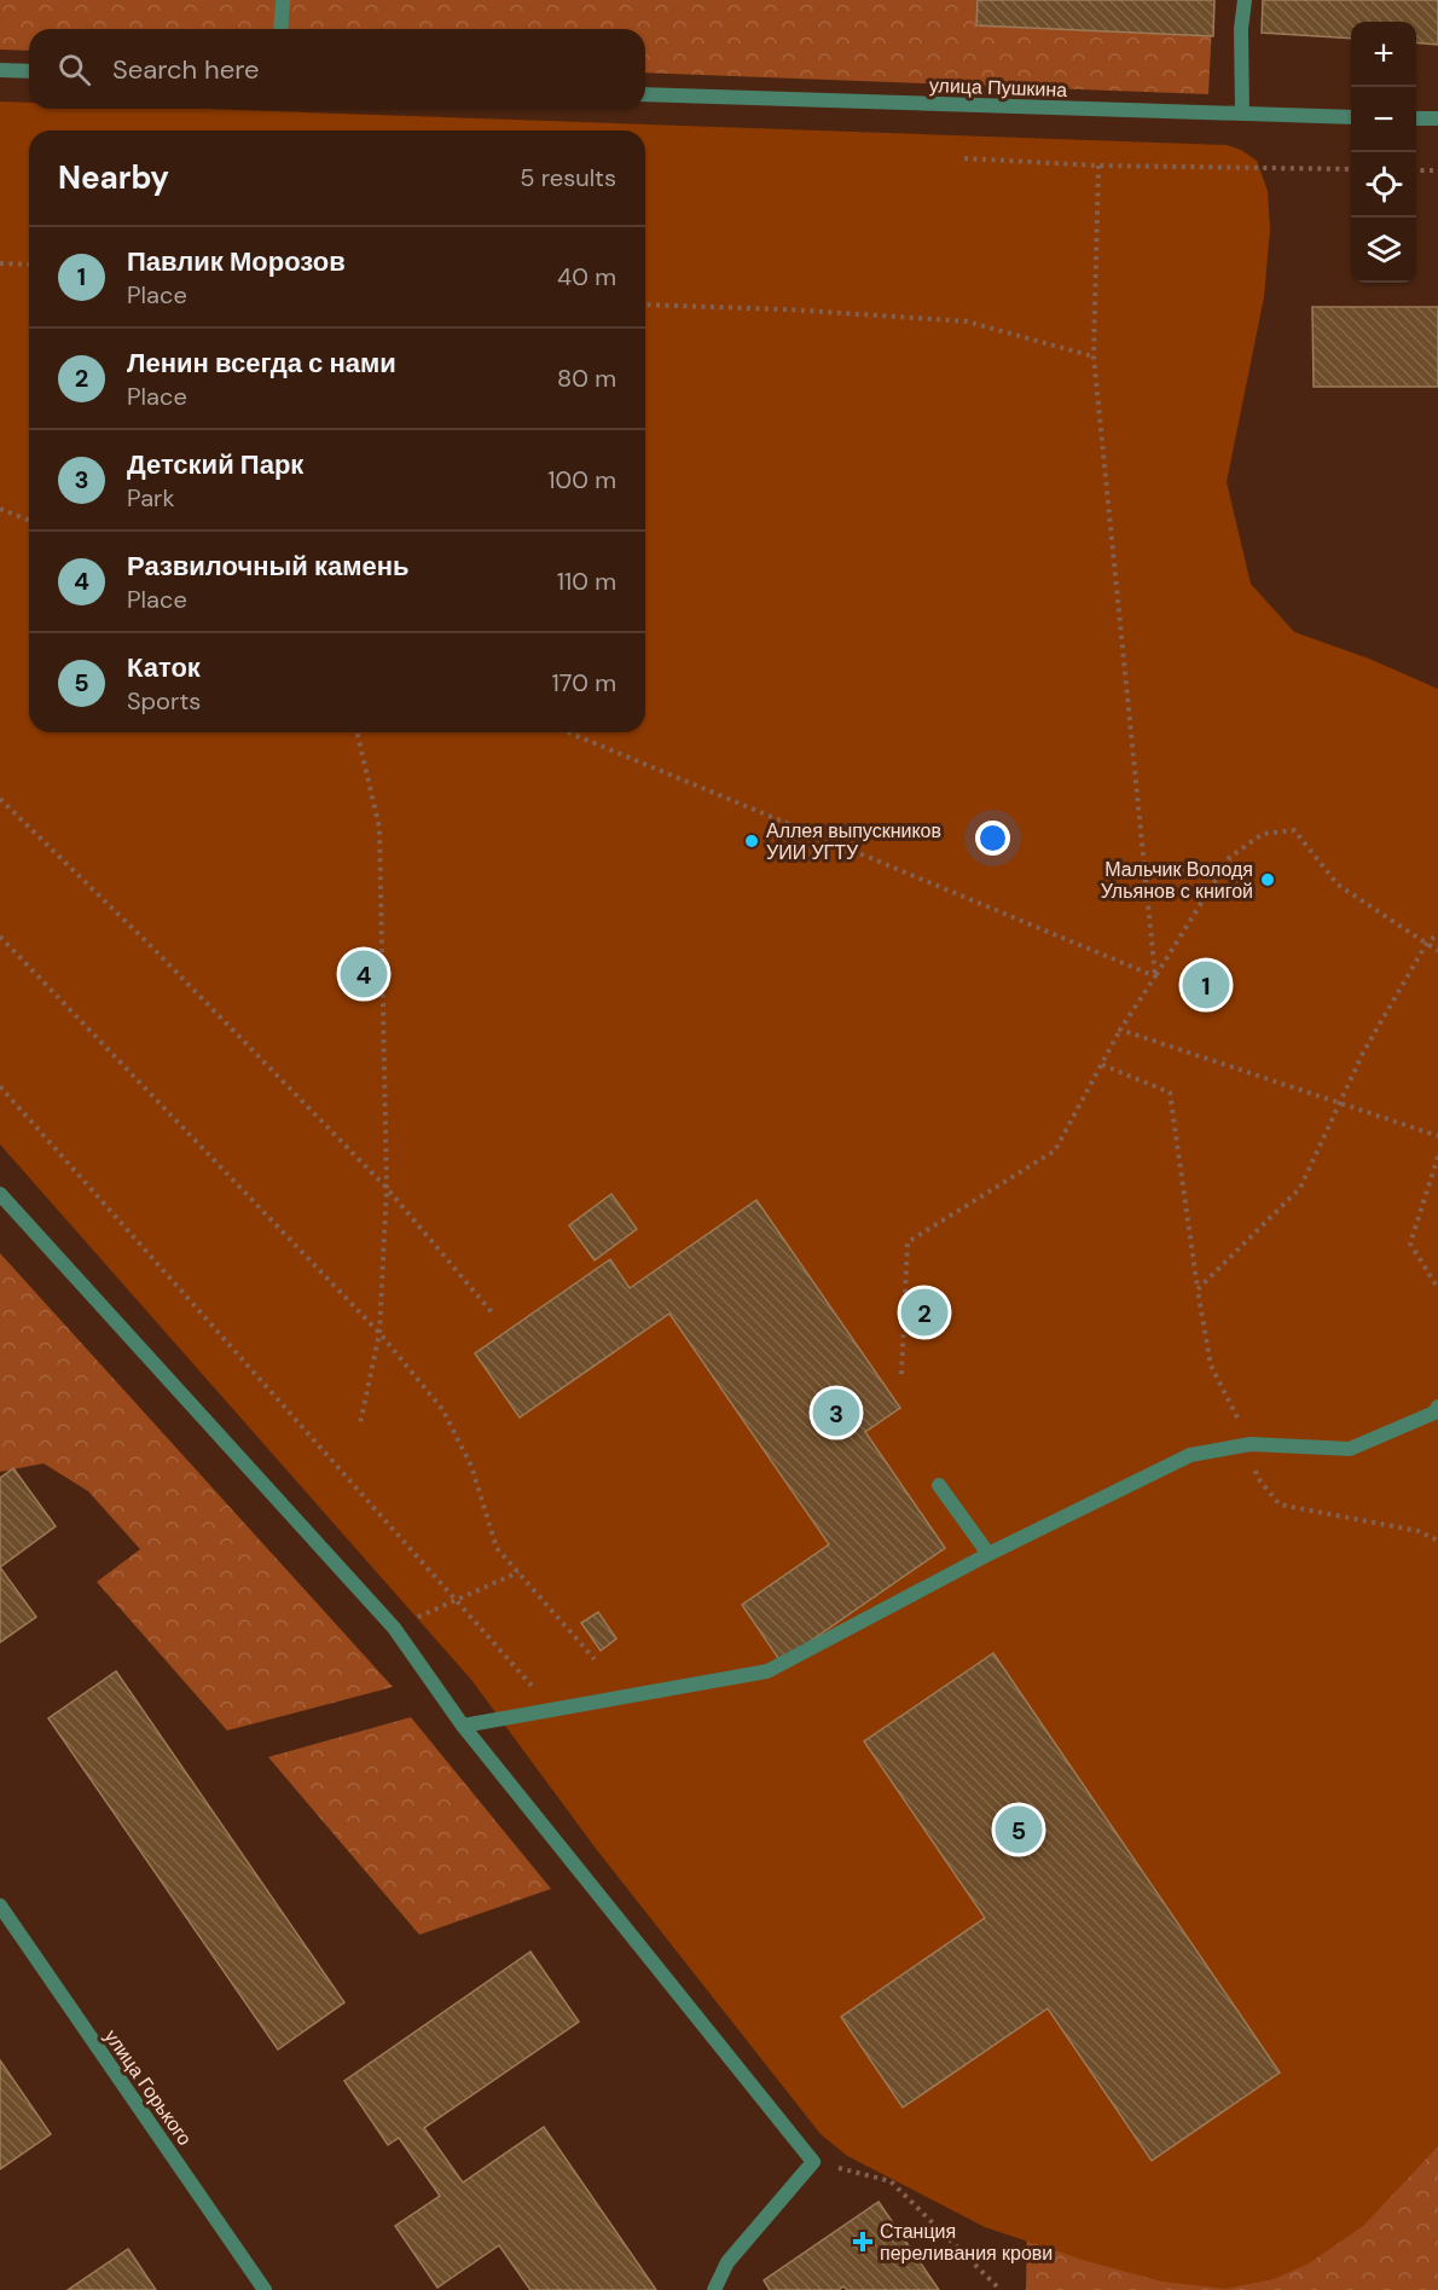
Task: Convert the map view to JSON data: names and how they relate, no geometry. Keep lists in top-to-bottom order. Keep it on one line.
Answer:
{"streets":{"street":["улица Пушкина","улица Горького"]},"places":{"other":["Аллея выпускников УИИ УГТУ","Мальчик Володя Ульянов с книгой"],"health":["Станция переливания крови"]},"page":{"map_buttons":["+","−"],"search":"Search here","heading":["Nearby","5 results"],"list":[{"mark":"1","name":"Павлик Морозов","note":"Place","value":"40 m"},{"mark":"2","name":"Ленин всегда с нами","note":"Place","value":"80 m"},{"mark":"3","name":"Детский Парк","note":"Park","value":"100 m"},{"mark":"4","name":"Развилочный камень","note":"Place","value":"110 m"},{"mark":"5","name":"Каток","note":"Sports","value":"170 m"}],"pins":["4","1","2","3","5"]}}
